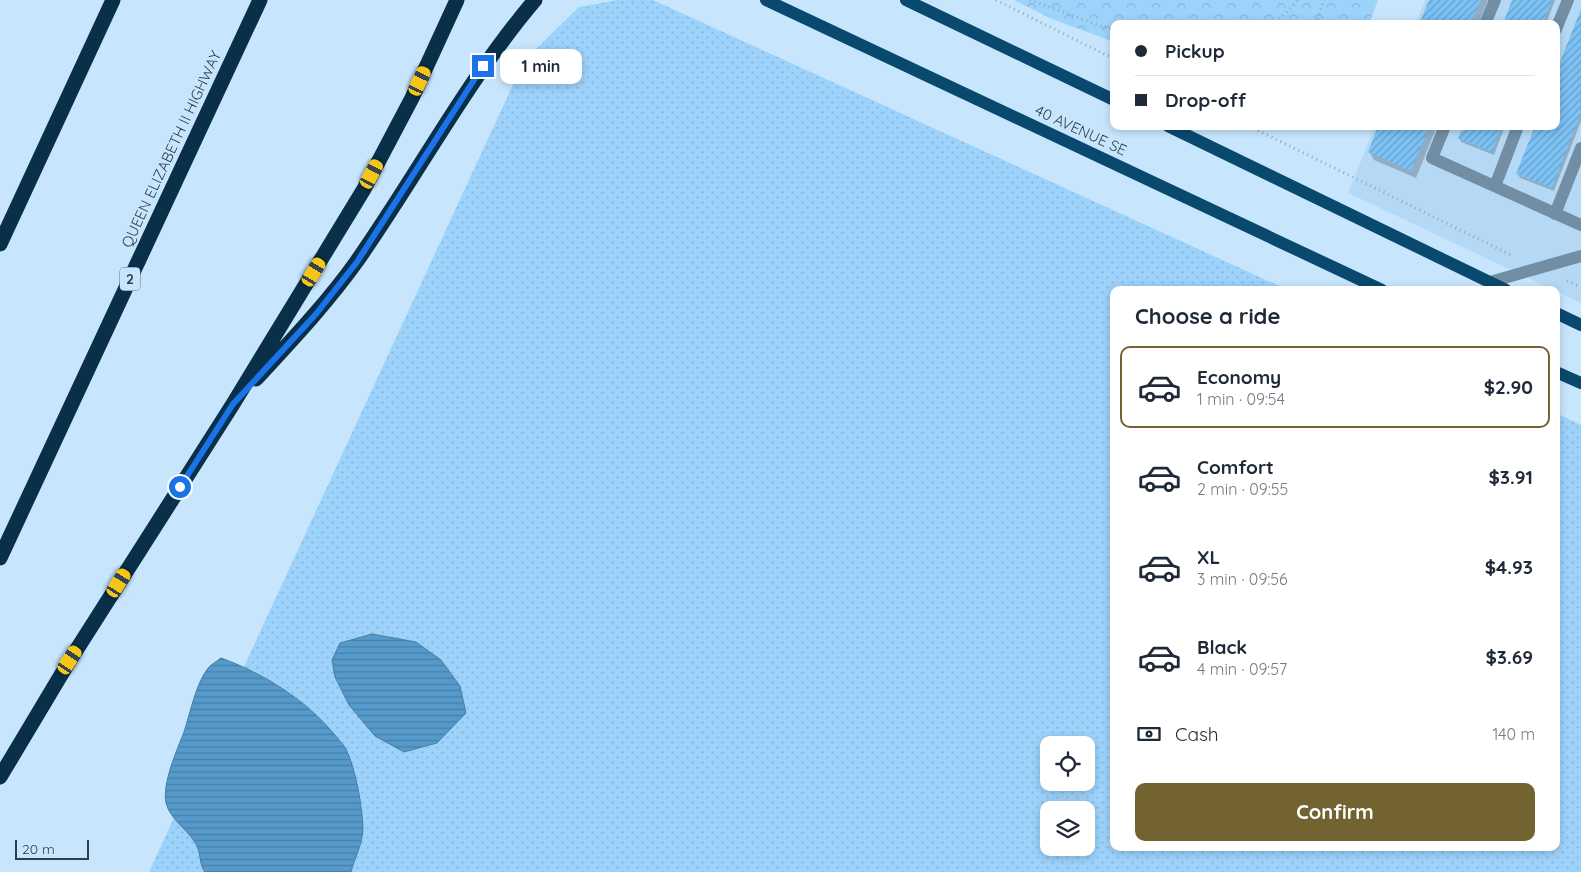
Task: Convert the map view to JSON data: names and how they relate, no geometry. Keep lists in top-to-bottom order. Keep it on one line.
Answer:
{"streets":{"highway":["QUEEN ELIZABETH II HIGHWAY","2"],"main road":["40 AVENUE SE"]},"scale_bar":"20 m","page":{"banner":["Pickup","Drop-off"],"bubble":"1 min","heading":"Choose a ride","list":[{"name":"Economy","note":"1 min · 09:54","value":"$2.90"},{"name":"Comfort","note":"2 min · 09:55","value":"$3.91"},{"name":"XL","note":"3 min · 09:56","value":"$4.93"},{"name":"Black","note":"4 min · 09:57","value":"$3.69"}],"pay":["Cash","140 m"],"buttons":"Confirm","scale":"20 m"}}
